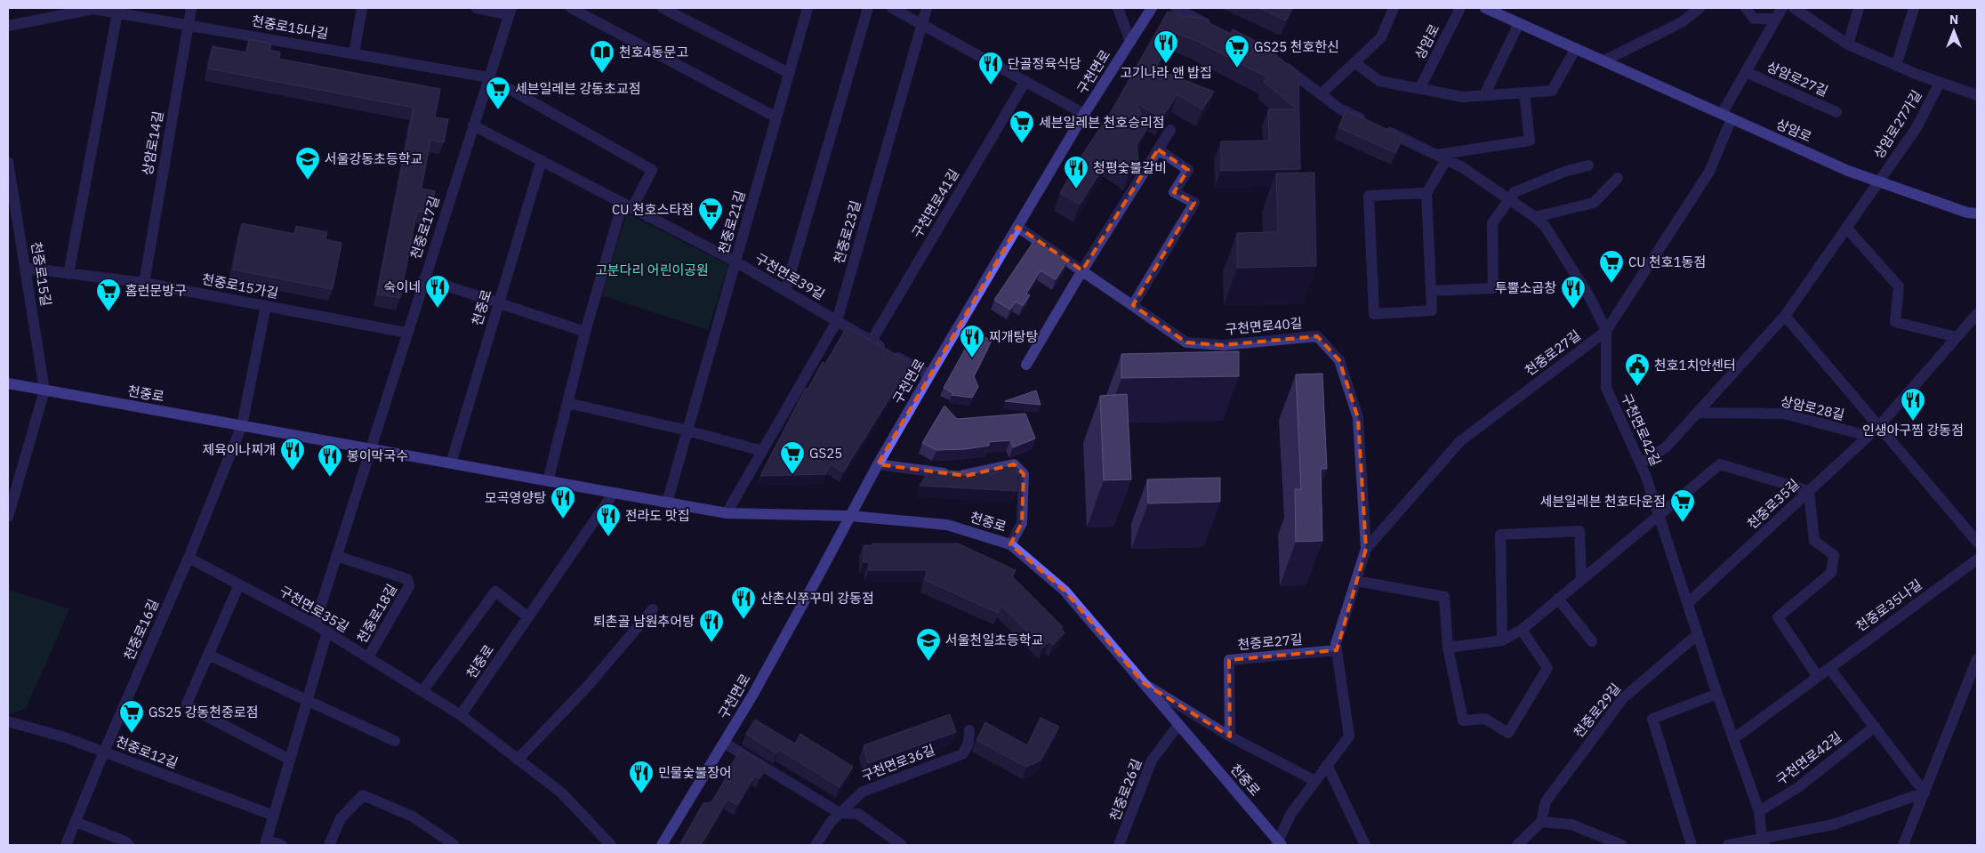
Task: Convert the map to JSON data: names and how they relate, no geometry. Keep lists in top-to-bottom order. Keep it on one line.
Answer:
{"streets":{"main road":["상암로","구천면로","천중로"],"street":["천중로15나길","상암로27길","상암로27가길","상암로14길","구천면로41길","천중로21길","천중로17길","천중로23길","천중로15길","구천면로39길","천중로15가길","구천면로40길","천중로27길","상암로28길","구천면로42길","천중로35길","천중로35나길","구천면로35길","천중로18길","천중로16길","천중로29길","천중로12길","구천면로36길","천중로26길"]},"crossings":[["천중로15나길","상암로14길"],["천중로15나길","천중로17길"],["상암로","상암로27길"],["상암로","상암로27가길"],["상암로","천중로27길"],["구천면로","구천면로39길"],["구천면로","천중로"],["구천면로","구천면로40길"],["상암로27길","천중로27길"],["상암로14길","천중로15가길"],["구천면로41길","구천면로39길"],["천중로21길","구천면로39길"],["천중로21길","천중로"],["천중로17길","구천면로39길"],["천중로17길","천중로15가길"],["천중로17길","천중로"],["천중로23길","구천면로39길"],["천중로23길","천중로"],["천중로15길","천중로15가길"],["천중로15길","천중로"],["구천면로39길","천중로"],["천중로","천중로27길"],["천중로","구천면로35길"],["천중로","천중로16길"],["천중로","천중로26길"],["구천면로40길","천중로27길"],["천중로27길","구천면로42길"],["상암로28길","천중로35길"],["구천면로42길","천중로35길"],["구천면로42길","천중로35나길"],["구천면로42길","천중로29길"],["구천면로35길","천중로18길"],["구천면로35길","천중로16길"],["천중로16길","천중로12길"]],"parks":["고분다리 어린이공원"],"places":{"restaurant":["고기나라 앤 밥집","단골정육식당","청평숯불갈비","숙이네","투뿔소곱창","찌개탕탕","인생아구찜 강동점","제육이나찌개","봉이막국수","모곡영양탕","전라도 맛집","산촌신쭈꾸미 강동점","퇴촌골 남원추어탕","민물숯불장어"],"supermarket":["GS25 천호한신","세븐일레븐 강동초교점","세븐일레븐 천호승리점","CU 천호스타점","CU 천호1동점","홈런문방구","GS25","세븐일레븐 천호타운점","GS25 강동천중로점"],"library":["천호4동문고"],"school or university":["서울강동초등학교","서울천일초등학교"],"public building":["천호1치안센터"]},"north":"top"}
